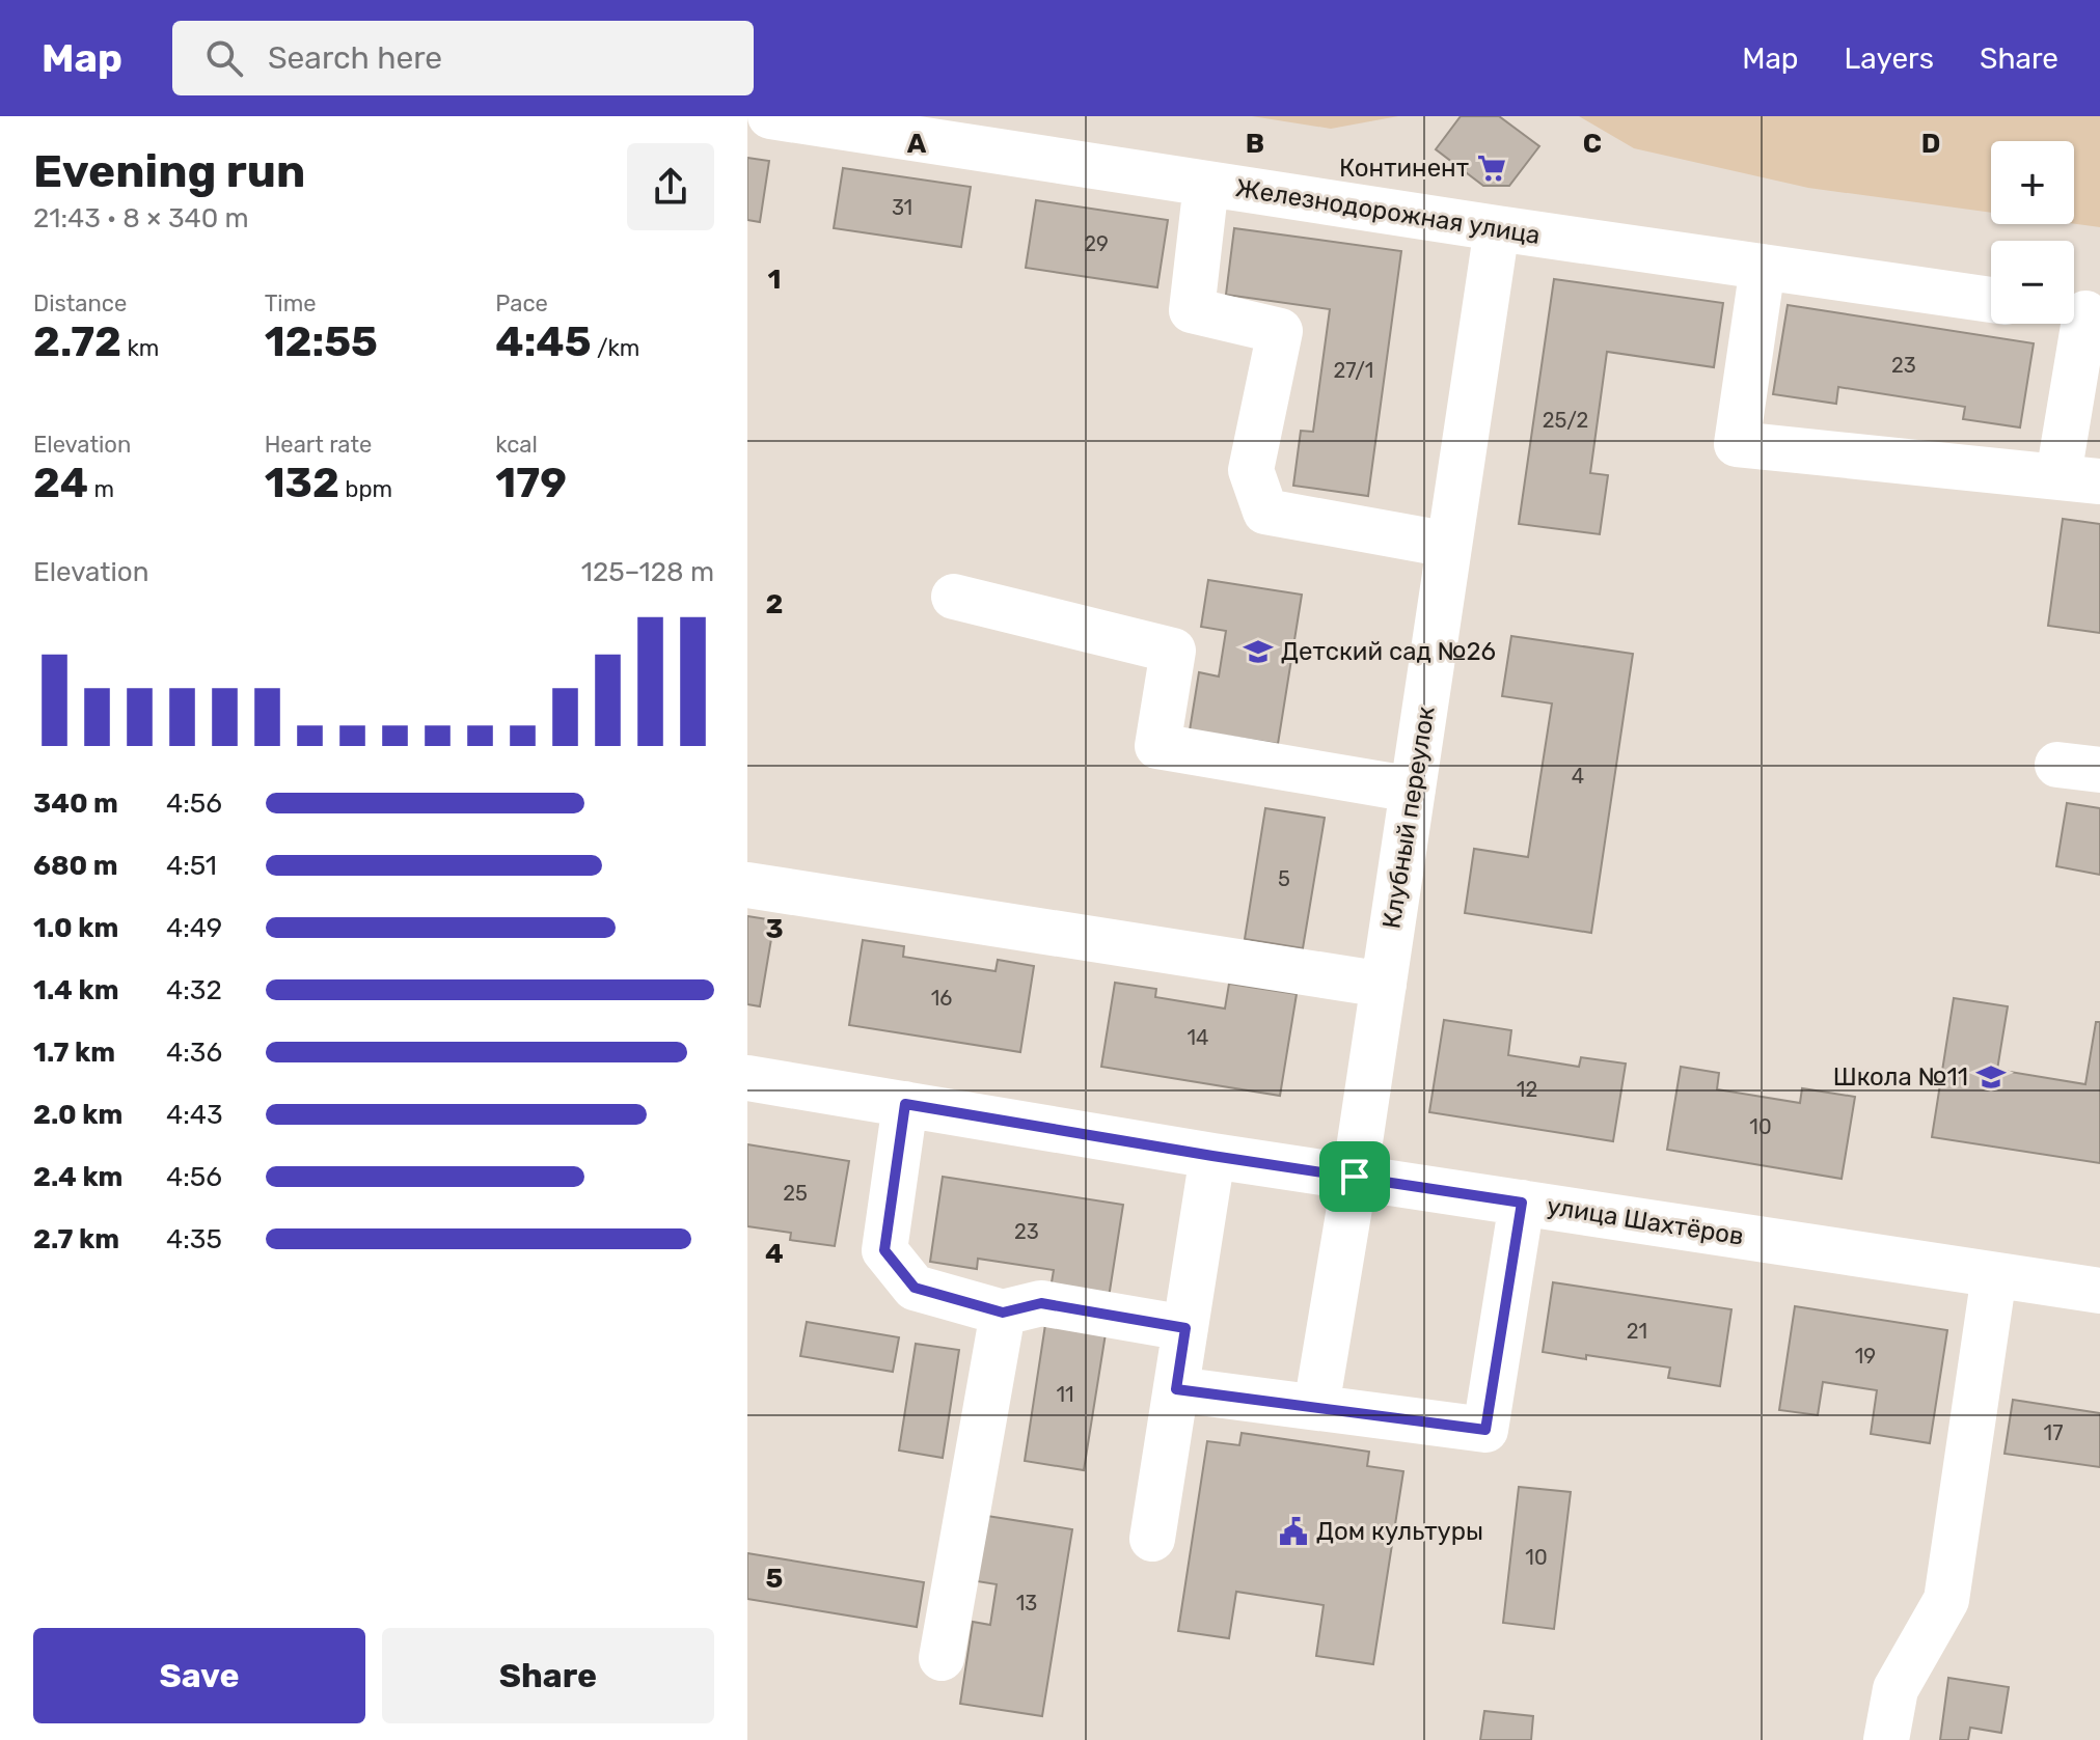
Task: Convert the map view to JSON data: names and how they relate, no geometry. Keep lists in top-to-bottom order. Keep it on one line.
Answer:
{"streets":{"street":["Железнодорожная улица","Клубный переулок","улица Шахтёров"]},"crossings":[["Железнодорожная улица","Клубный переулок"],["Клубный переулок","улица Шахтёров"]],"places":{"supermarket":["Континент"],"school or university":["Детский сад №26","Школа №11"],"public building":["Дом культуры"]},"house_numbers":["31","29","23","27/1","25/2","4","5","16","14","12","10","25","23","21","19","11","17","10","13"],"page":{"header":"Map","search":"Search here","nav":["Map","Layers","Share"],"heading":["Evening run","21:43 · 8 × 340 m"],"map_buttons":["+","−"],"stats":[["Distance","2.72 km"],["Time","12:55"],["Pace","4:45 /km"],["Elevation","24 m"],["Heart rate","132 bpm"],["kcal","179"]],"chart":["Elevation","125–128 m"],"list":[{"name":"340 m","note":"4:56"},{"name":"680 m","note":"4:51"},{"name":"1.0 km","note":"4:49"},{"name":"1.4 km","note":"4:32"},{"name":"1.7 km","note":"4:36"},{"name":"2.0 km","note":"4:43"},{"name":"2.4 km","note":"4:56"},{"name":"2.7 km","note":"4:35"}],"buttons":["Save","Share"]},"grid":{"columns":["A","B","C","D"],"rows":["1","2","3","4","5"]}}
